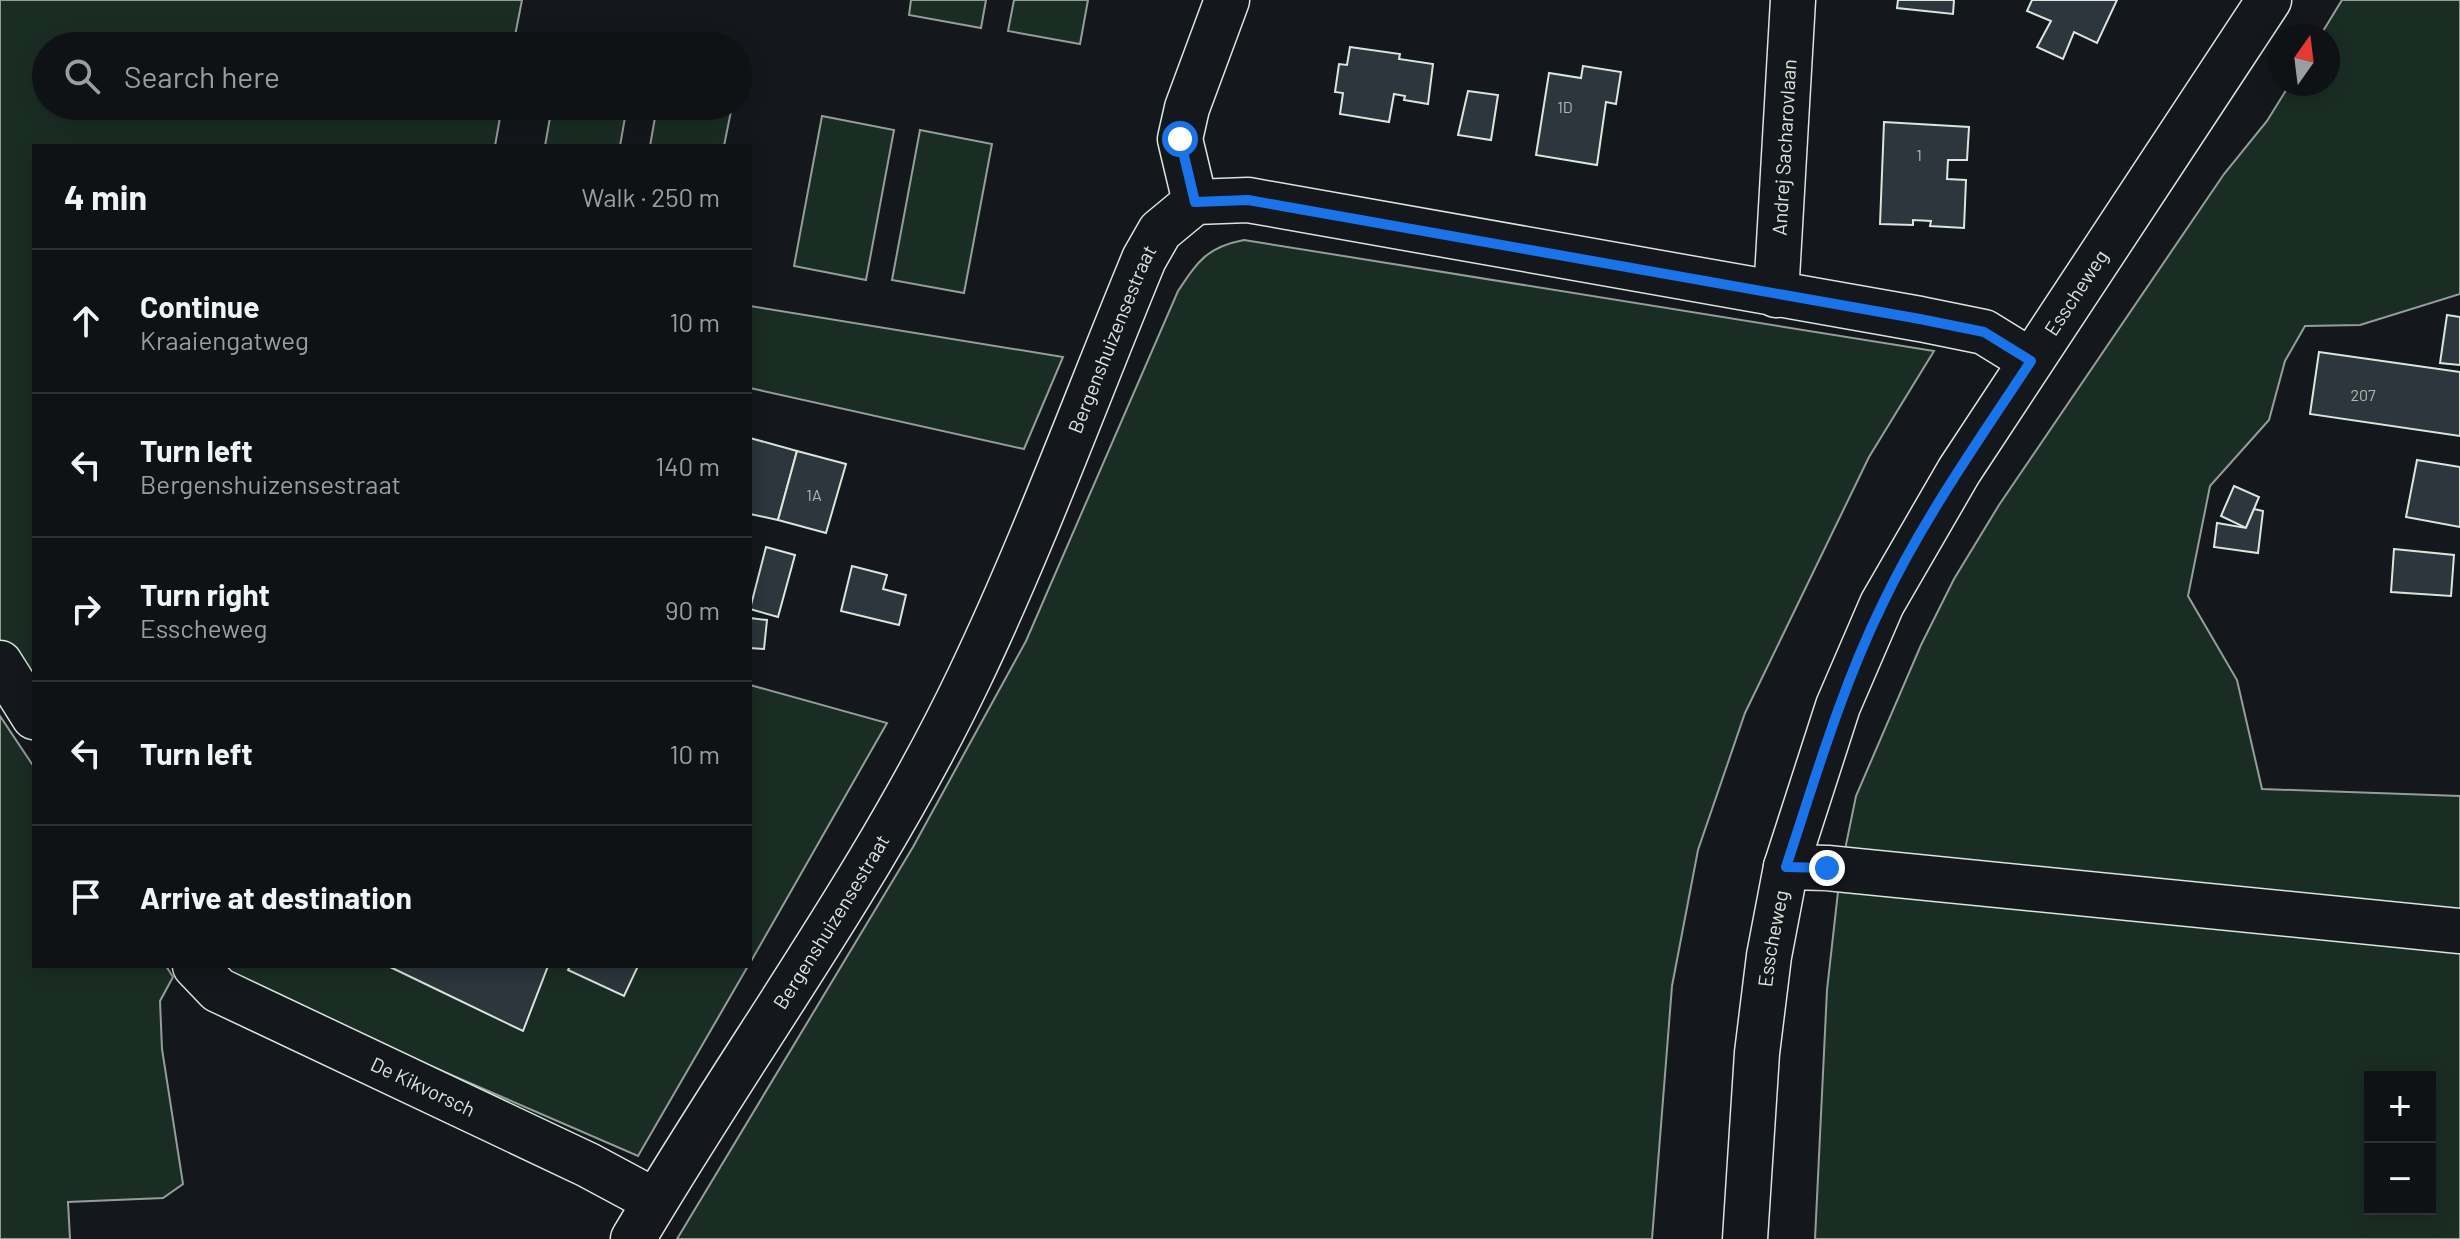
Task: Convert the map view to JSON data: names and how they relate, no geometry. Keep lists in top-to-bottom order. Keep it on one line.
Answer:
{"streets":{"street":["Andrej Sacharovlaan","Esscheweg","Bergenshuizensestraat","De Kikvorsch"]},"crossings":[["Bergenshuizensestraat","De Kikvorsch"]],"house_numbers":["1D","1","207","1A"],"north":"top","page":{"search":"Search here","heading":["4 min","Walk · 250 m"],"list":[["Continue","Kraaiengatweg","10 m"],["Turn left","Bergenshuizensestraat","140 m"],["Turn right","Esscheweg","90 m"],["Turn left","10 m"],"Arrive at destination"],"map_buttons":["+","−"]}}
